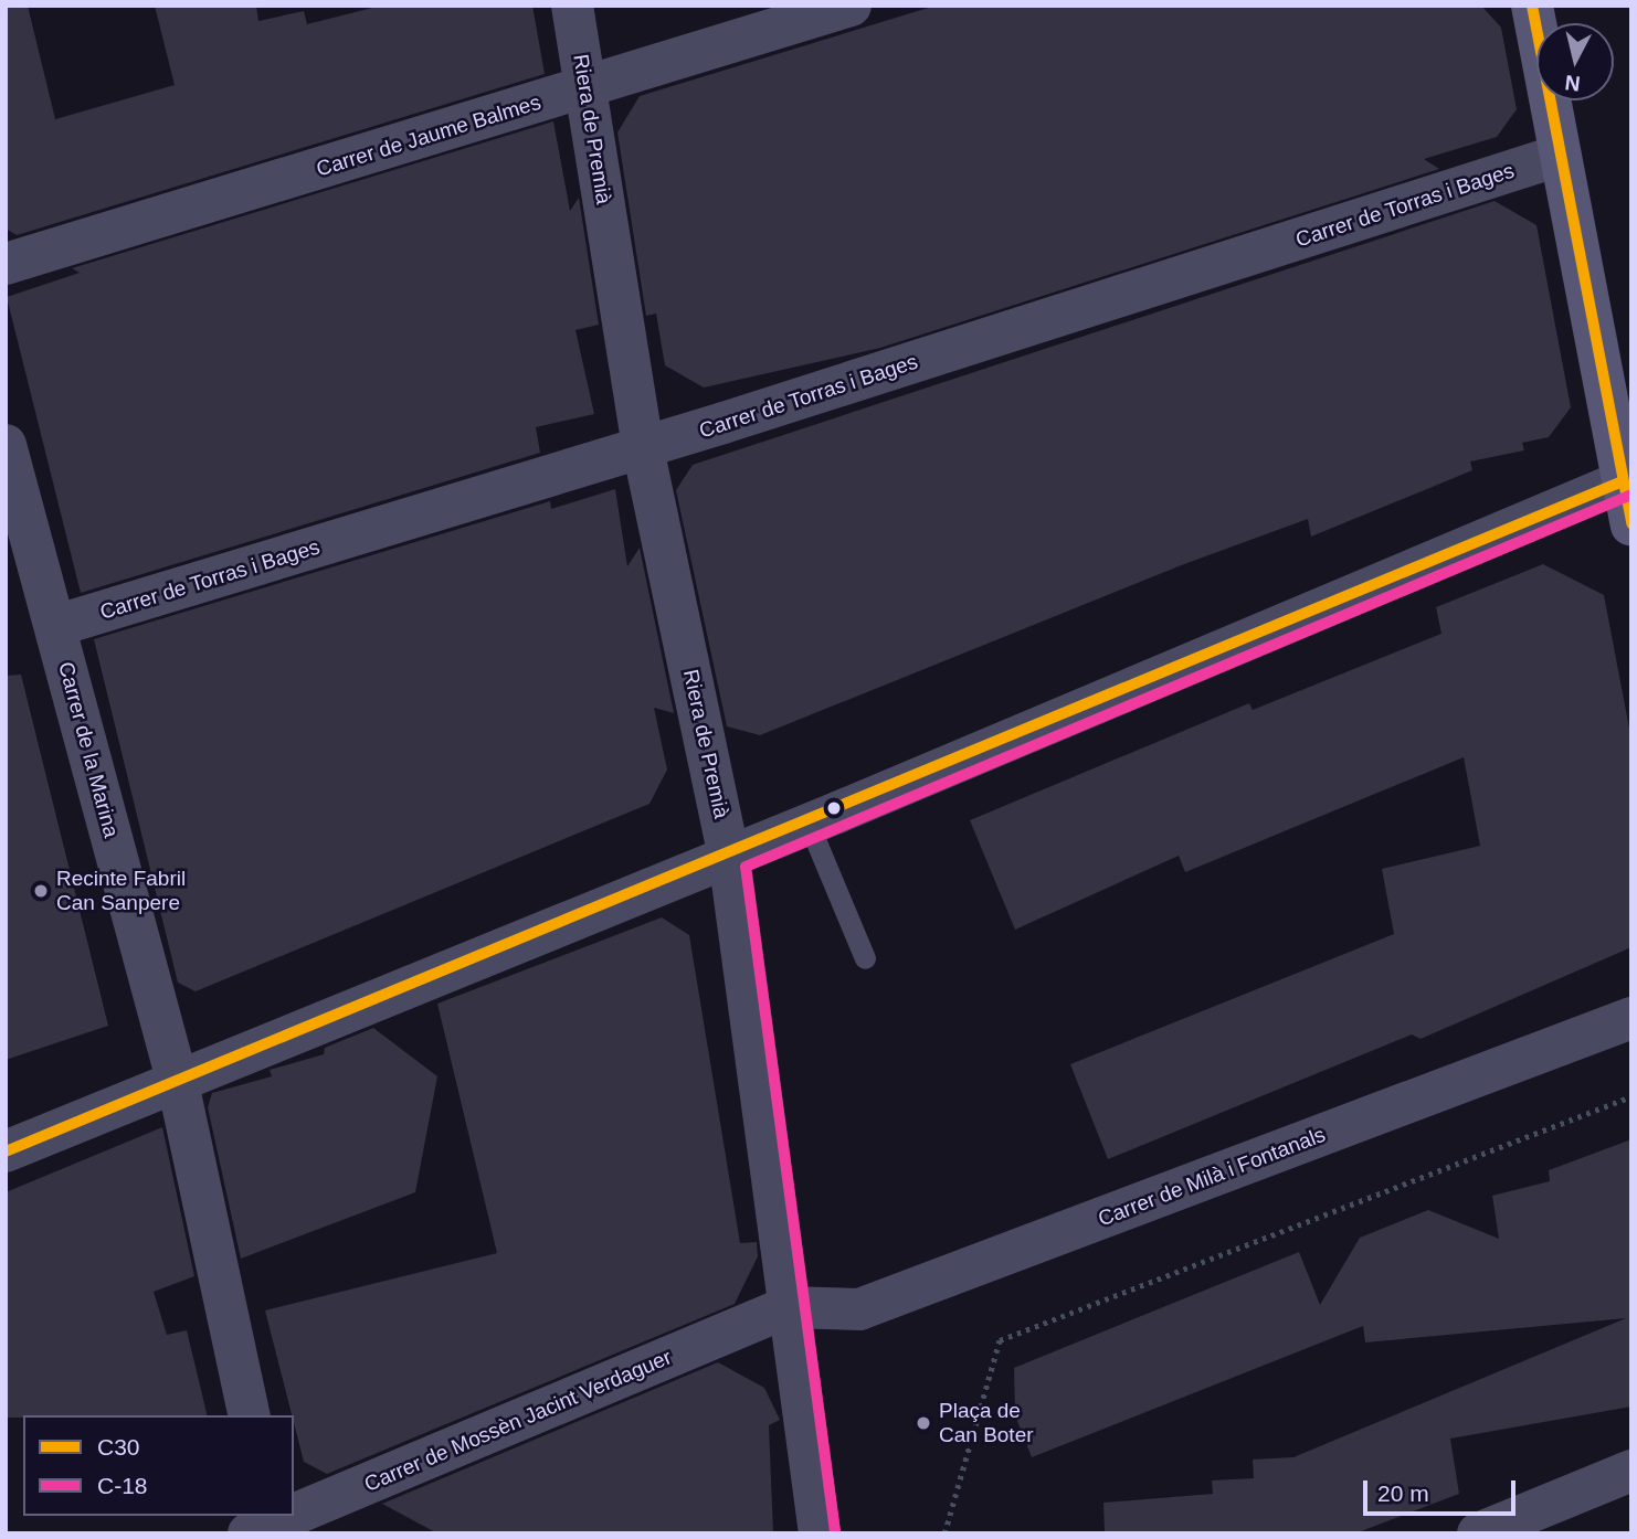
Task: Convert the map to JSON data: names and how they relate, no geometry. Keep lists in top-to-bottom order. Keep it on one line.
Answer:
{"streets":{"street":["Riera de Premià","Carrer de Jaume Balmes","Carrer de Torras i Bages","Carrer de la Marina","Carrer de Milà i Fontanals","Carrer de Mossèn Jacint Verdaguer"]},"crossings":[["Riera de Premià","Carrer de Jaume Balmes"],["Riera de Premià","Carrer de Torras i Bages"],["Riera de Premià","Carrer de Milà i Fontanals"],["Riera de Premià","Carrer de Mossèn Jacint Verdaguer"],["Carrer de Torras i Bages","Carrer de la Marina"],["Carrer de Milà i Fontanals","Carrer de Mossèn Jacint Verdaguer"]],"places":["Recinte Fabril Can Sanpere","Plaça de Can Boter"],"lines":["transit line C30","transit line C-18"],"legend":["C30","C-18"],"scale_bar":"20 m","north":"bottom"}
